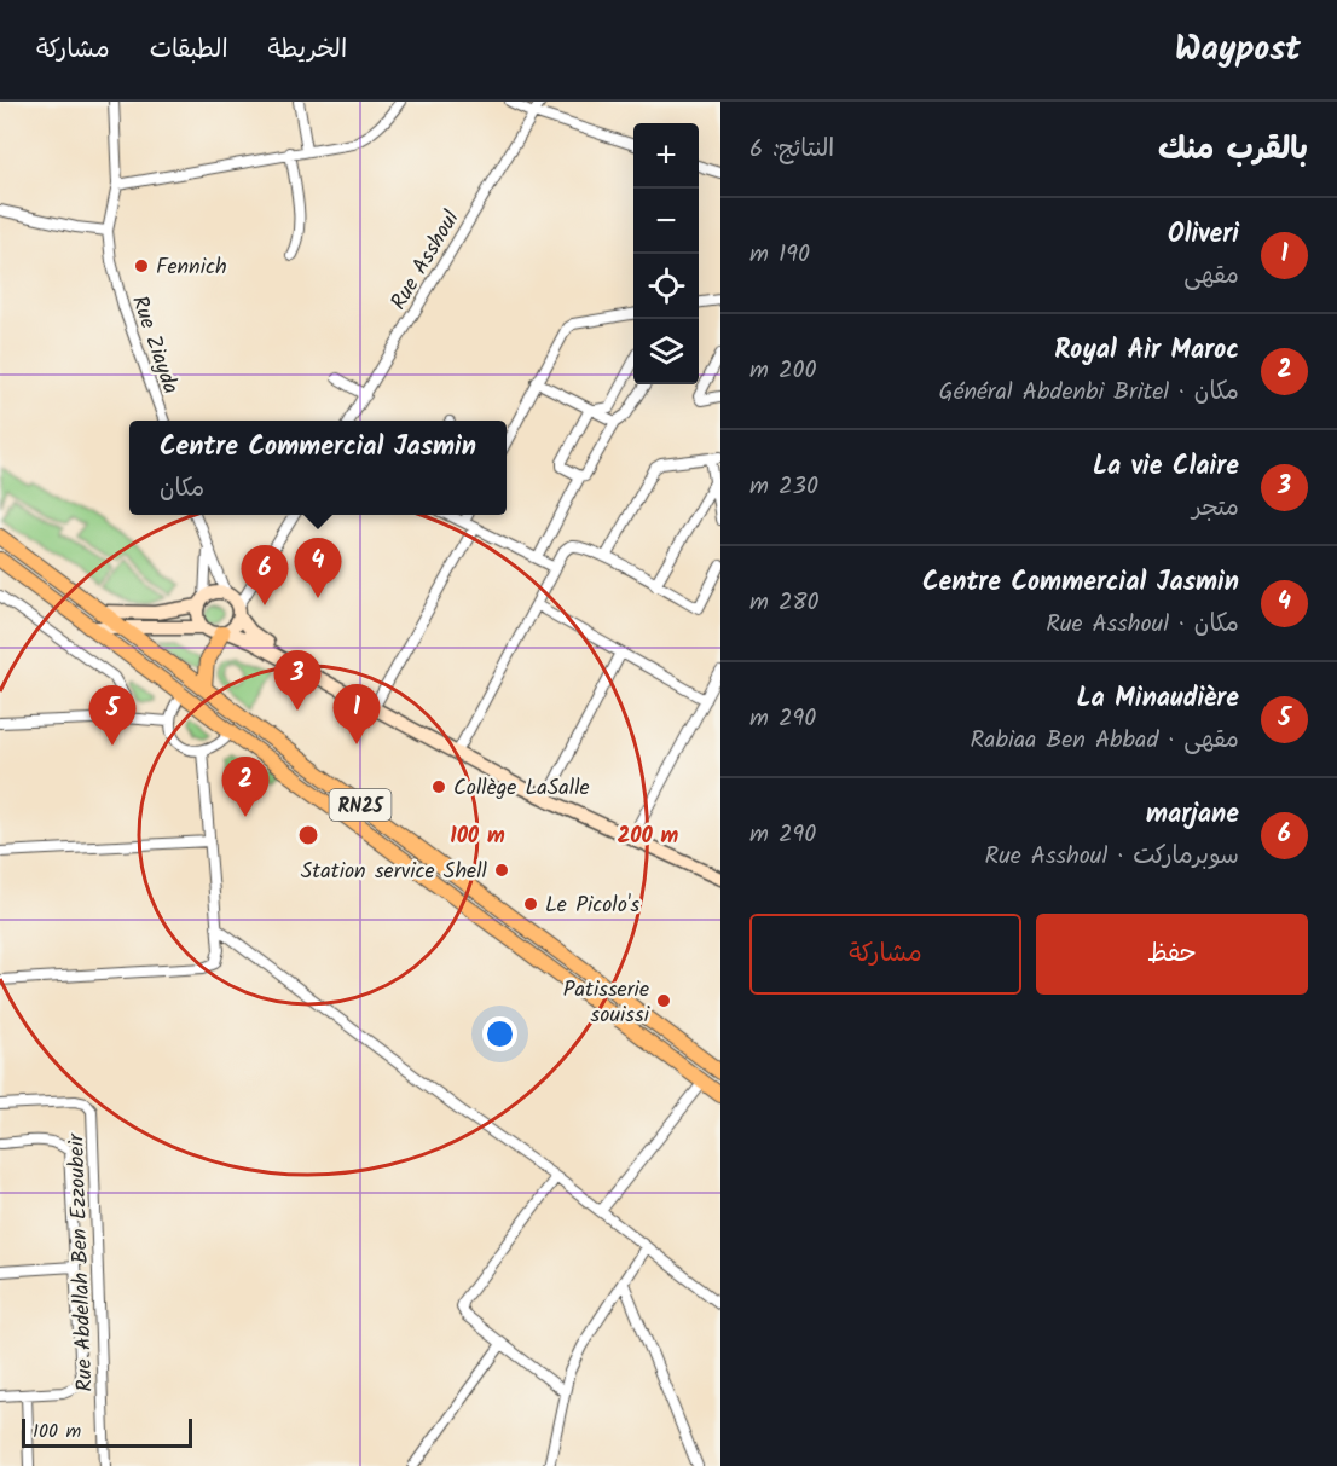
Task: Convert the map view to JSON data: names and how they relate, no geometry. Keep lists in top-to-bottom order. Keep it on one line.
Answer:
{"streets":{"main road":["RN25"],"street":["Rue Asshoul","Rue Ziayda","Rue Abdellah Ben Ezzoubeir"]},"places":["Fennich","Collège LaSalle","Station service Shell","Le Picolo's","Patisserie souissi"],"scale_bar":"100 m","page":{"header":"Waypost","nav":["الخريطة","الطبقات","مشاركة"],"heading":["بالقرب منك","النتائج: 6"],"map_buttons":["+","−"],"list":[{"mark":"1","name":"Oliveri","note":"مقهى","value":"190 m"},{"mark":"2","name":"Royal Air Maroc","note":"مكان · Général Abdenbi Britel","value":"200 m"},{"mark":"3","name":"La vie Claire","note":"متجر","value":"230 m"},{"mark":"4","name":"Centre Commercial Jasmin","note":"مكان · Rue Asshoul","value":"280 m"},{"mark":"5","name":"La Minaudière","note":"مقهى · Rabiaa Ben Abbad","value":"290 m"},{"mark":"6","name":"marjane","note":"سوبرماركت · Rue Asshoul","value":"290 m"}],"popup":["Centre Commercial Jasmin","مكان"],"pins":["4","6","3","1","5","2"],"buttons":["حفظ","مشاركة"],"scale":"100 m"},"rings":["100 m","200 m"]}
